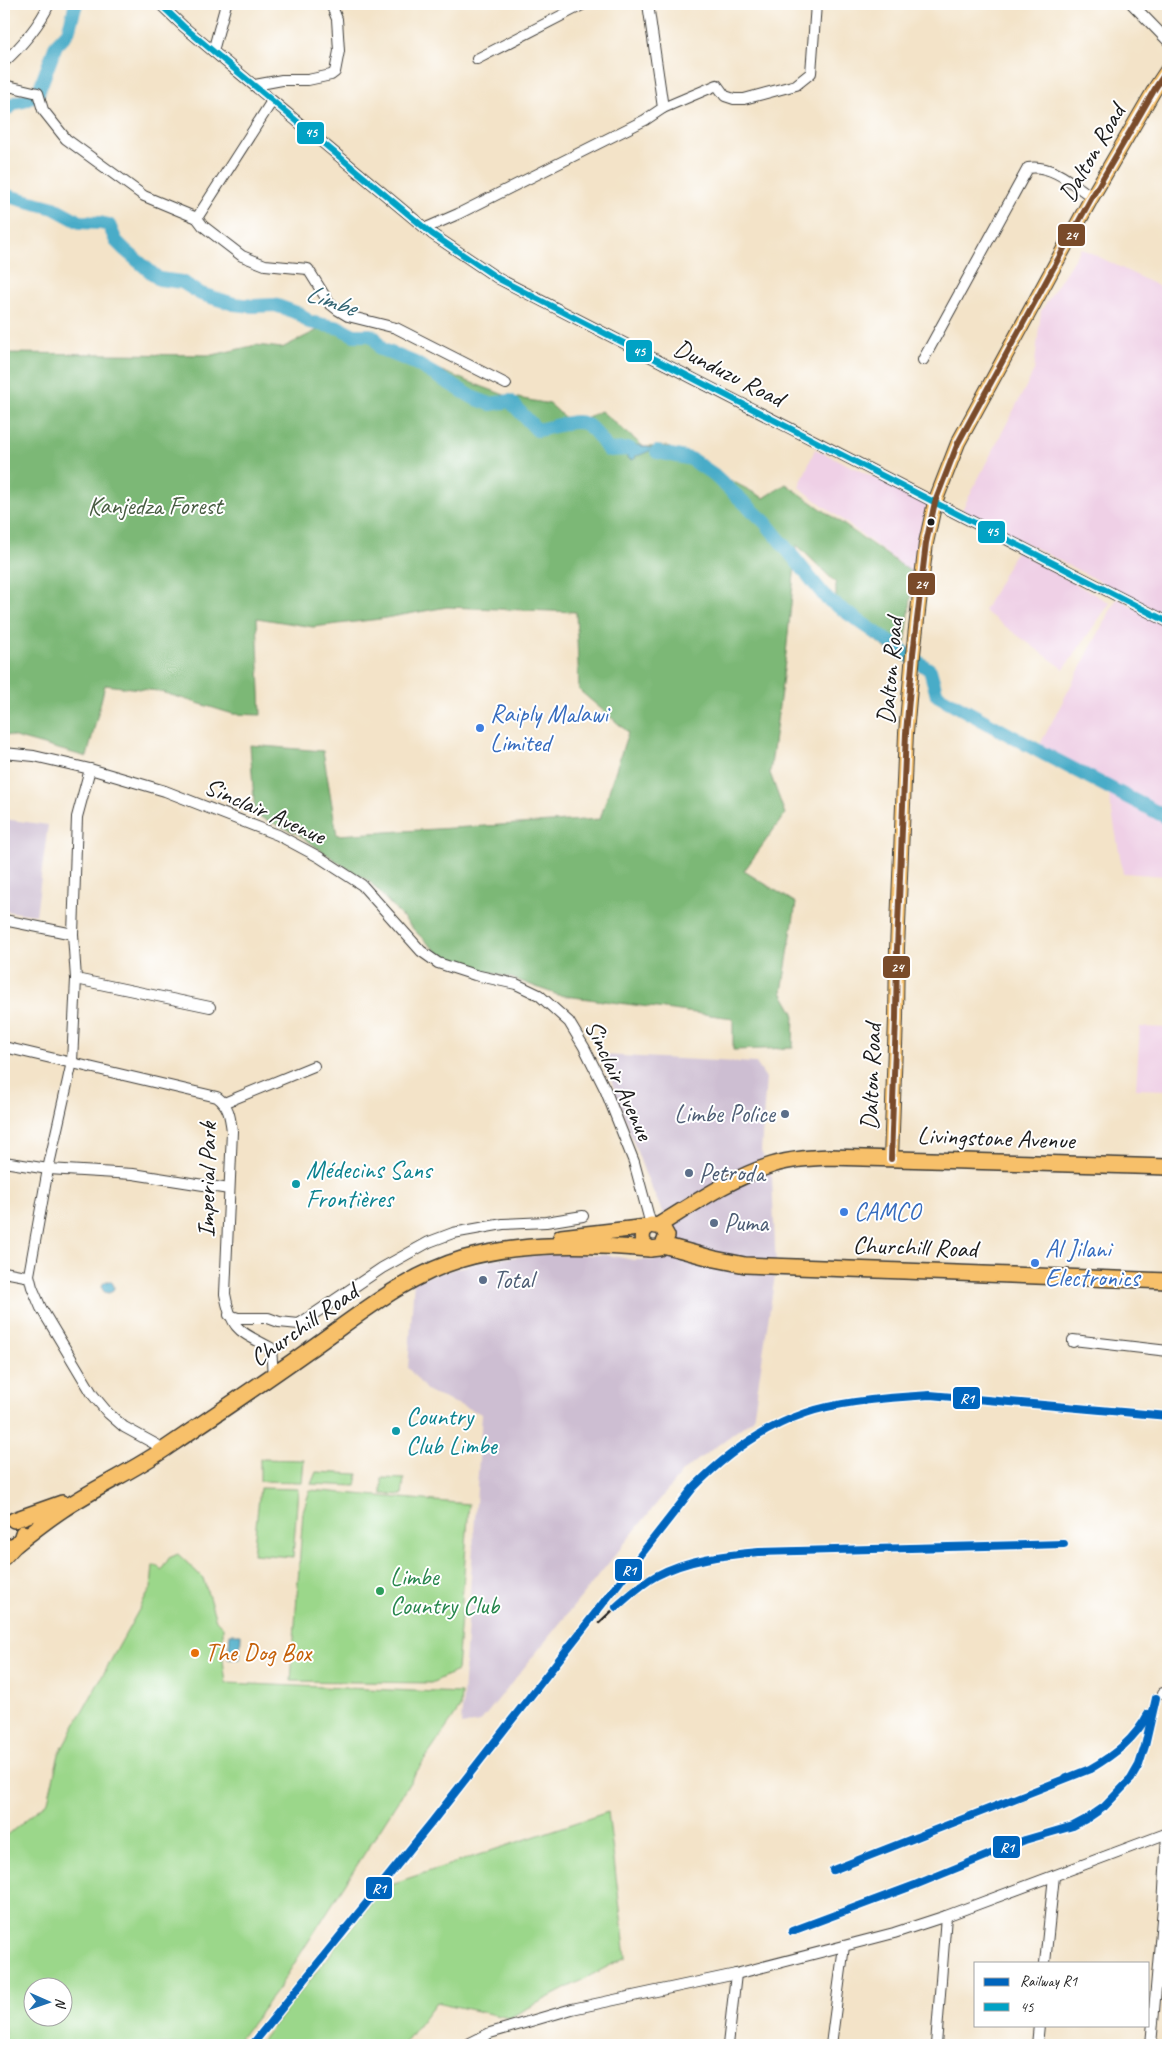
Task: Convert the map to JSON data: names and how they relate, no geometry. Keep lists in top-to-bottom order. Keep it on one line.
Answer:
{"streets":{"highway":["Livingstone Avenue","Churchill Road"],"main road":["Dalton Road"],"street":["Dunduzu Road","Sinclair Avenue","Imperial Park"]},"crossings":[["Dalton Road","Dunduzu Road"],["Dalton Road","Livingstone Avenue"],["Sinclair Avenue","Livingstone Avenue"],["Sinclair Avenue","Churchill Road"],["Livingstone Avenue","Churchill Road"]],"water":["Limbe"],"parks":["Kanjedza Forest"],"places":["Raiply Malawi Limited","Limbe Police","Petroda","Médecins Sans Frontières","CAMCO","Puma","Al Jilani Electronics","Total","Country Club Limbe","Limbe Country Club","The Dog Box"],"lines":["transit line 45","transit line 24","rail line R1"],"legend":["Railway R1","45"],"north":"right"}
